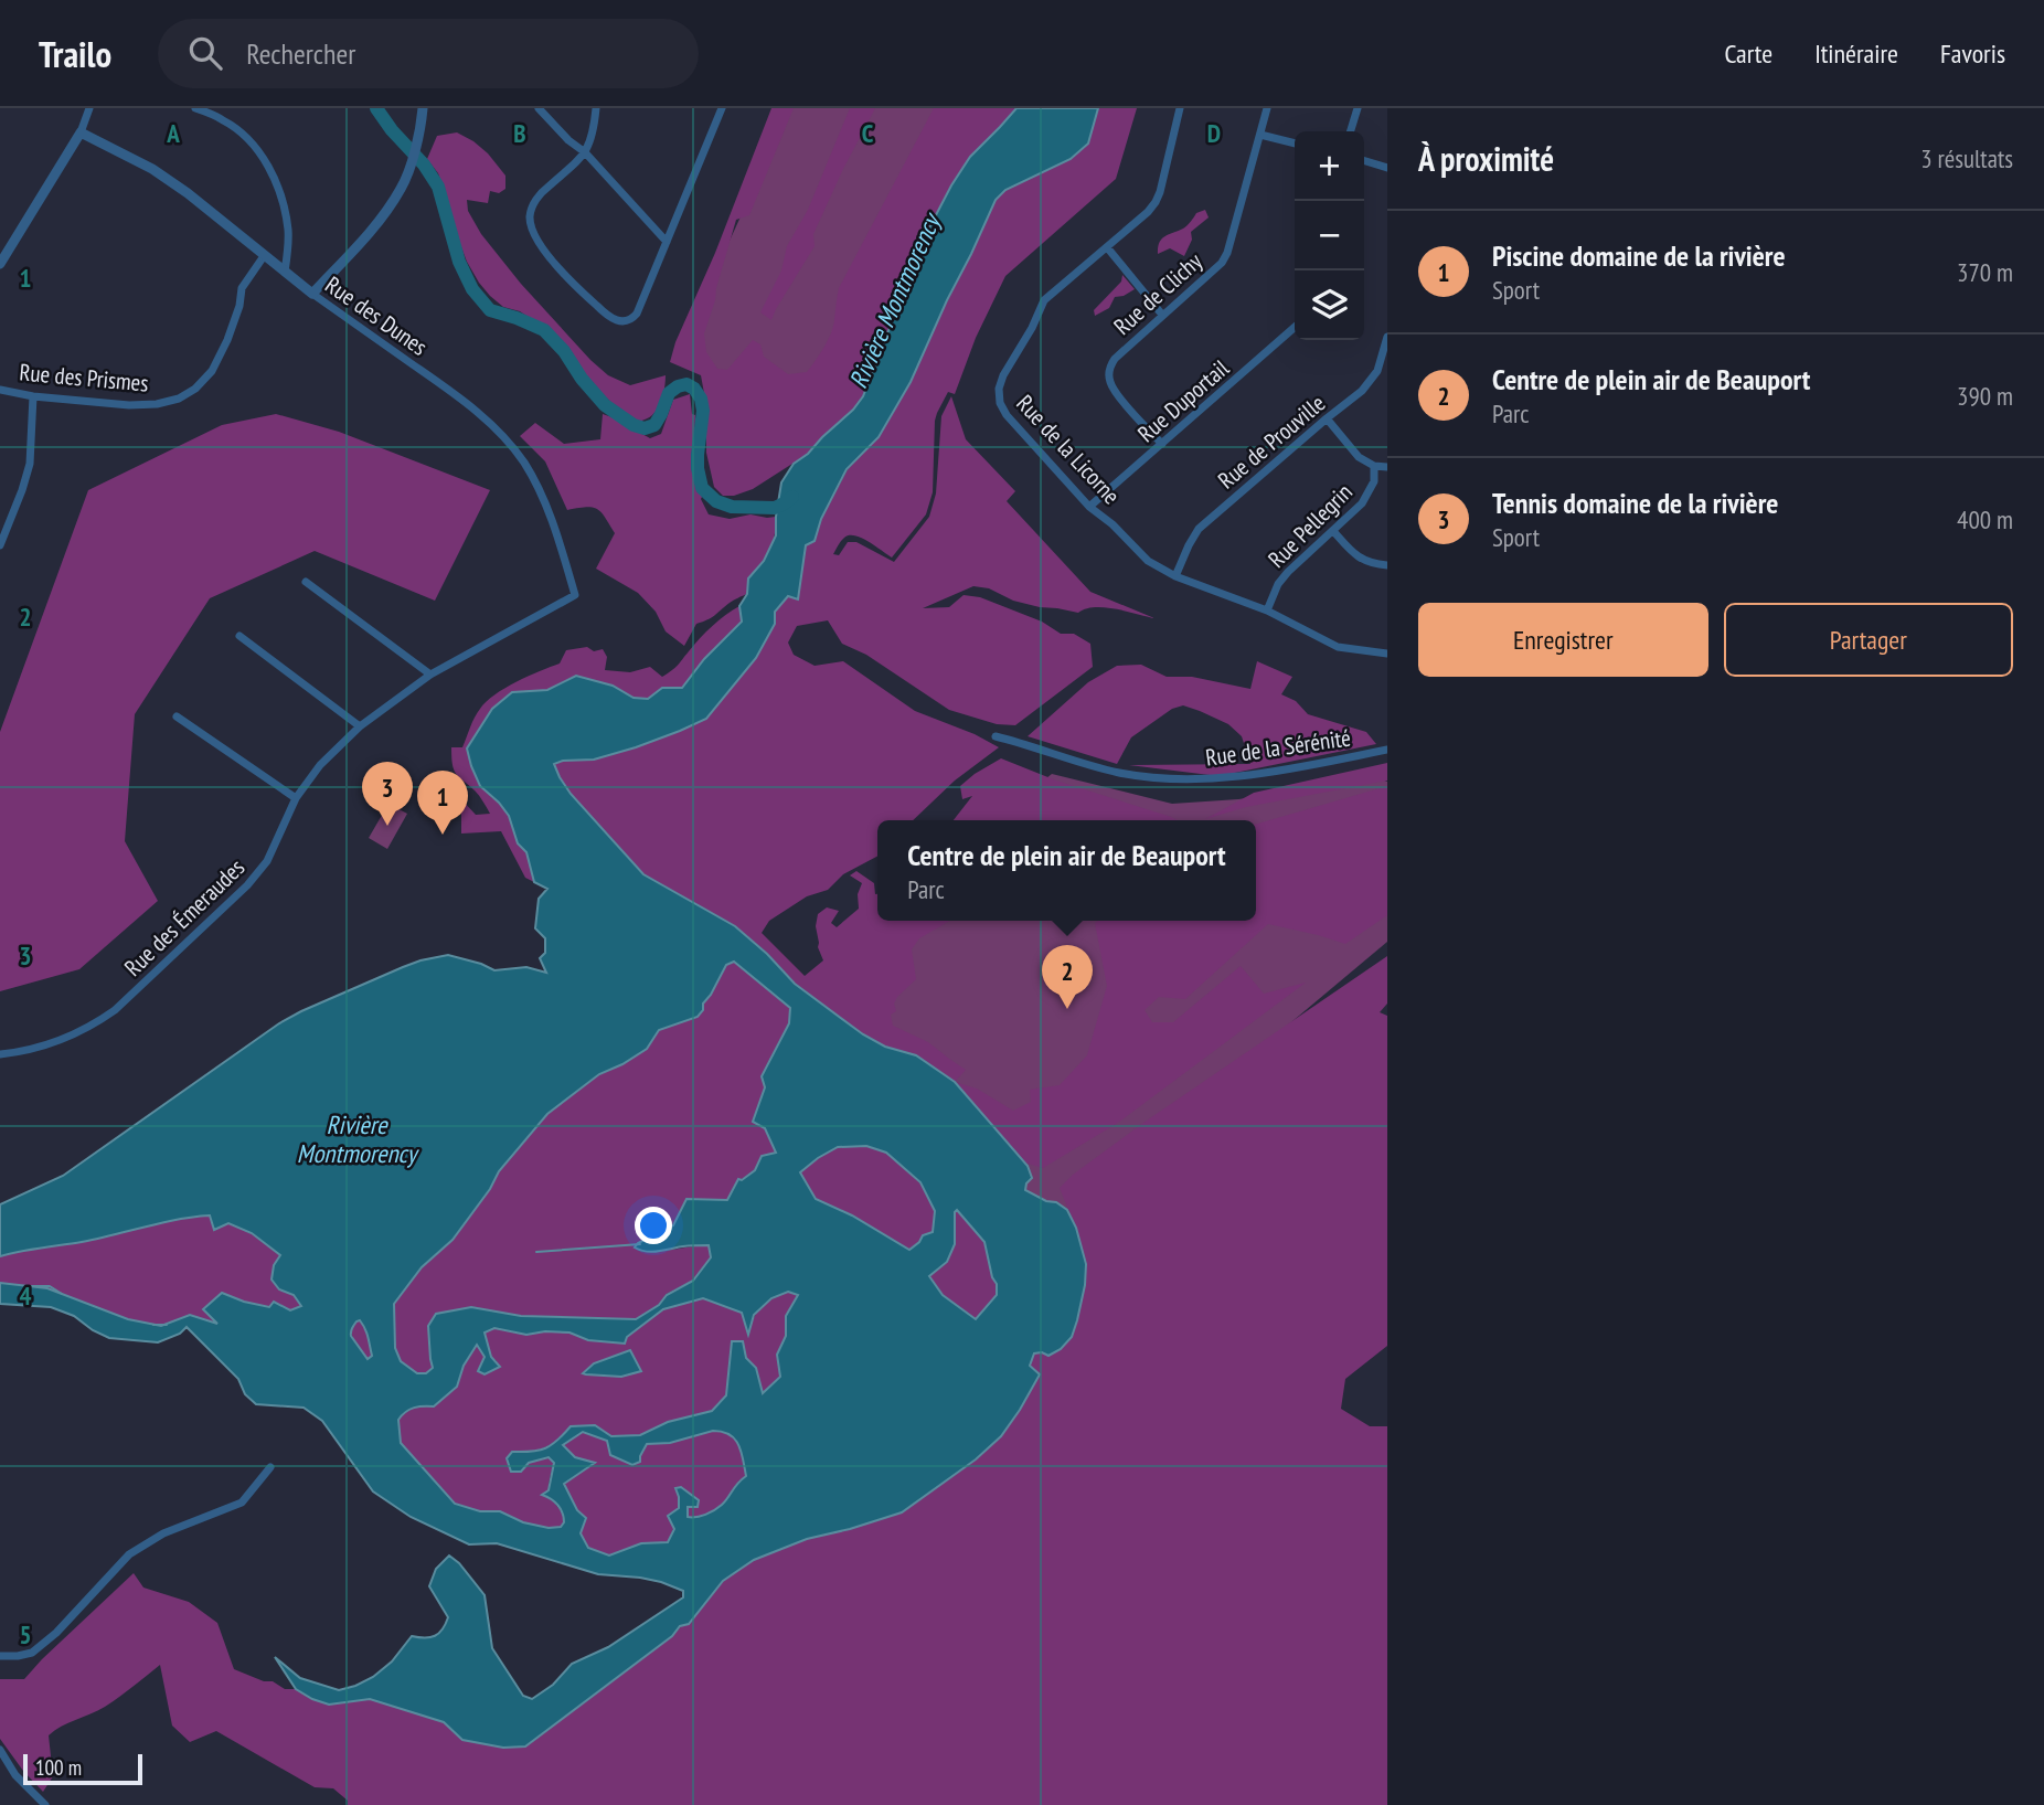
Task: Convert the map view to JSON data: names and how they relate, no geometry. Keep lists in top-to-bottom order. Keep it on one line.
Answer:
{"streets":{"street":["Rue de Clichy","Rue des Dunes","Rue des Prismes","Rue Duportail","Rue de Prouville","Rue de la Licorne","Rue Pellegrin","Rue de la Sérénité","Rue des Émeraudes"]},"crossings":[["Rue de Clichy","Rue Duportail"],["Rue des Dunes","Rue des Prismes"],["Rue des Dunes","Rue des Émeraudes"],["Rue Duportail","Rue de la Licorne"],["Rue de Prouville","Rue de la Licorne"],["Rue de la Licorne","Rue Pellegrin"]],"water":["Rivière Montmorency"],"scale_bar":"100 m","page":{"header":"Trailo","search":"Rechercher","nav":["Carte","Itinéraire","Favoris"],"heading":["À proximité","3 résultats"],"map_buttons":["+","−"],"list":[{"mark":"1","name":"Piscine domaine de la rivière","note":"Sport","value":"370 m"},{"mark":"2","name":"Centre de plein air de Beauport","note":"Parc","value":"390 m"},{"mark":"3","name":"Tennis domaine de la rivière","note":"Sport","value":"400 m"}],"buttons":["Enregistrer","Partager"],"pins":["3","1","2"],"popup":["Centre de plein air de Beauport","Parc"],"scale":"100 m"},"grid":{"columns":["A","B","C","D"],"rows":["1","2","3","4","5"]}}
